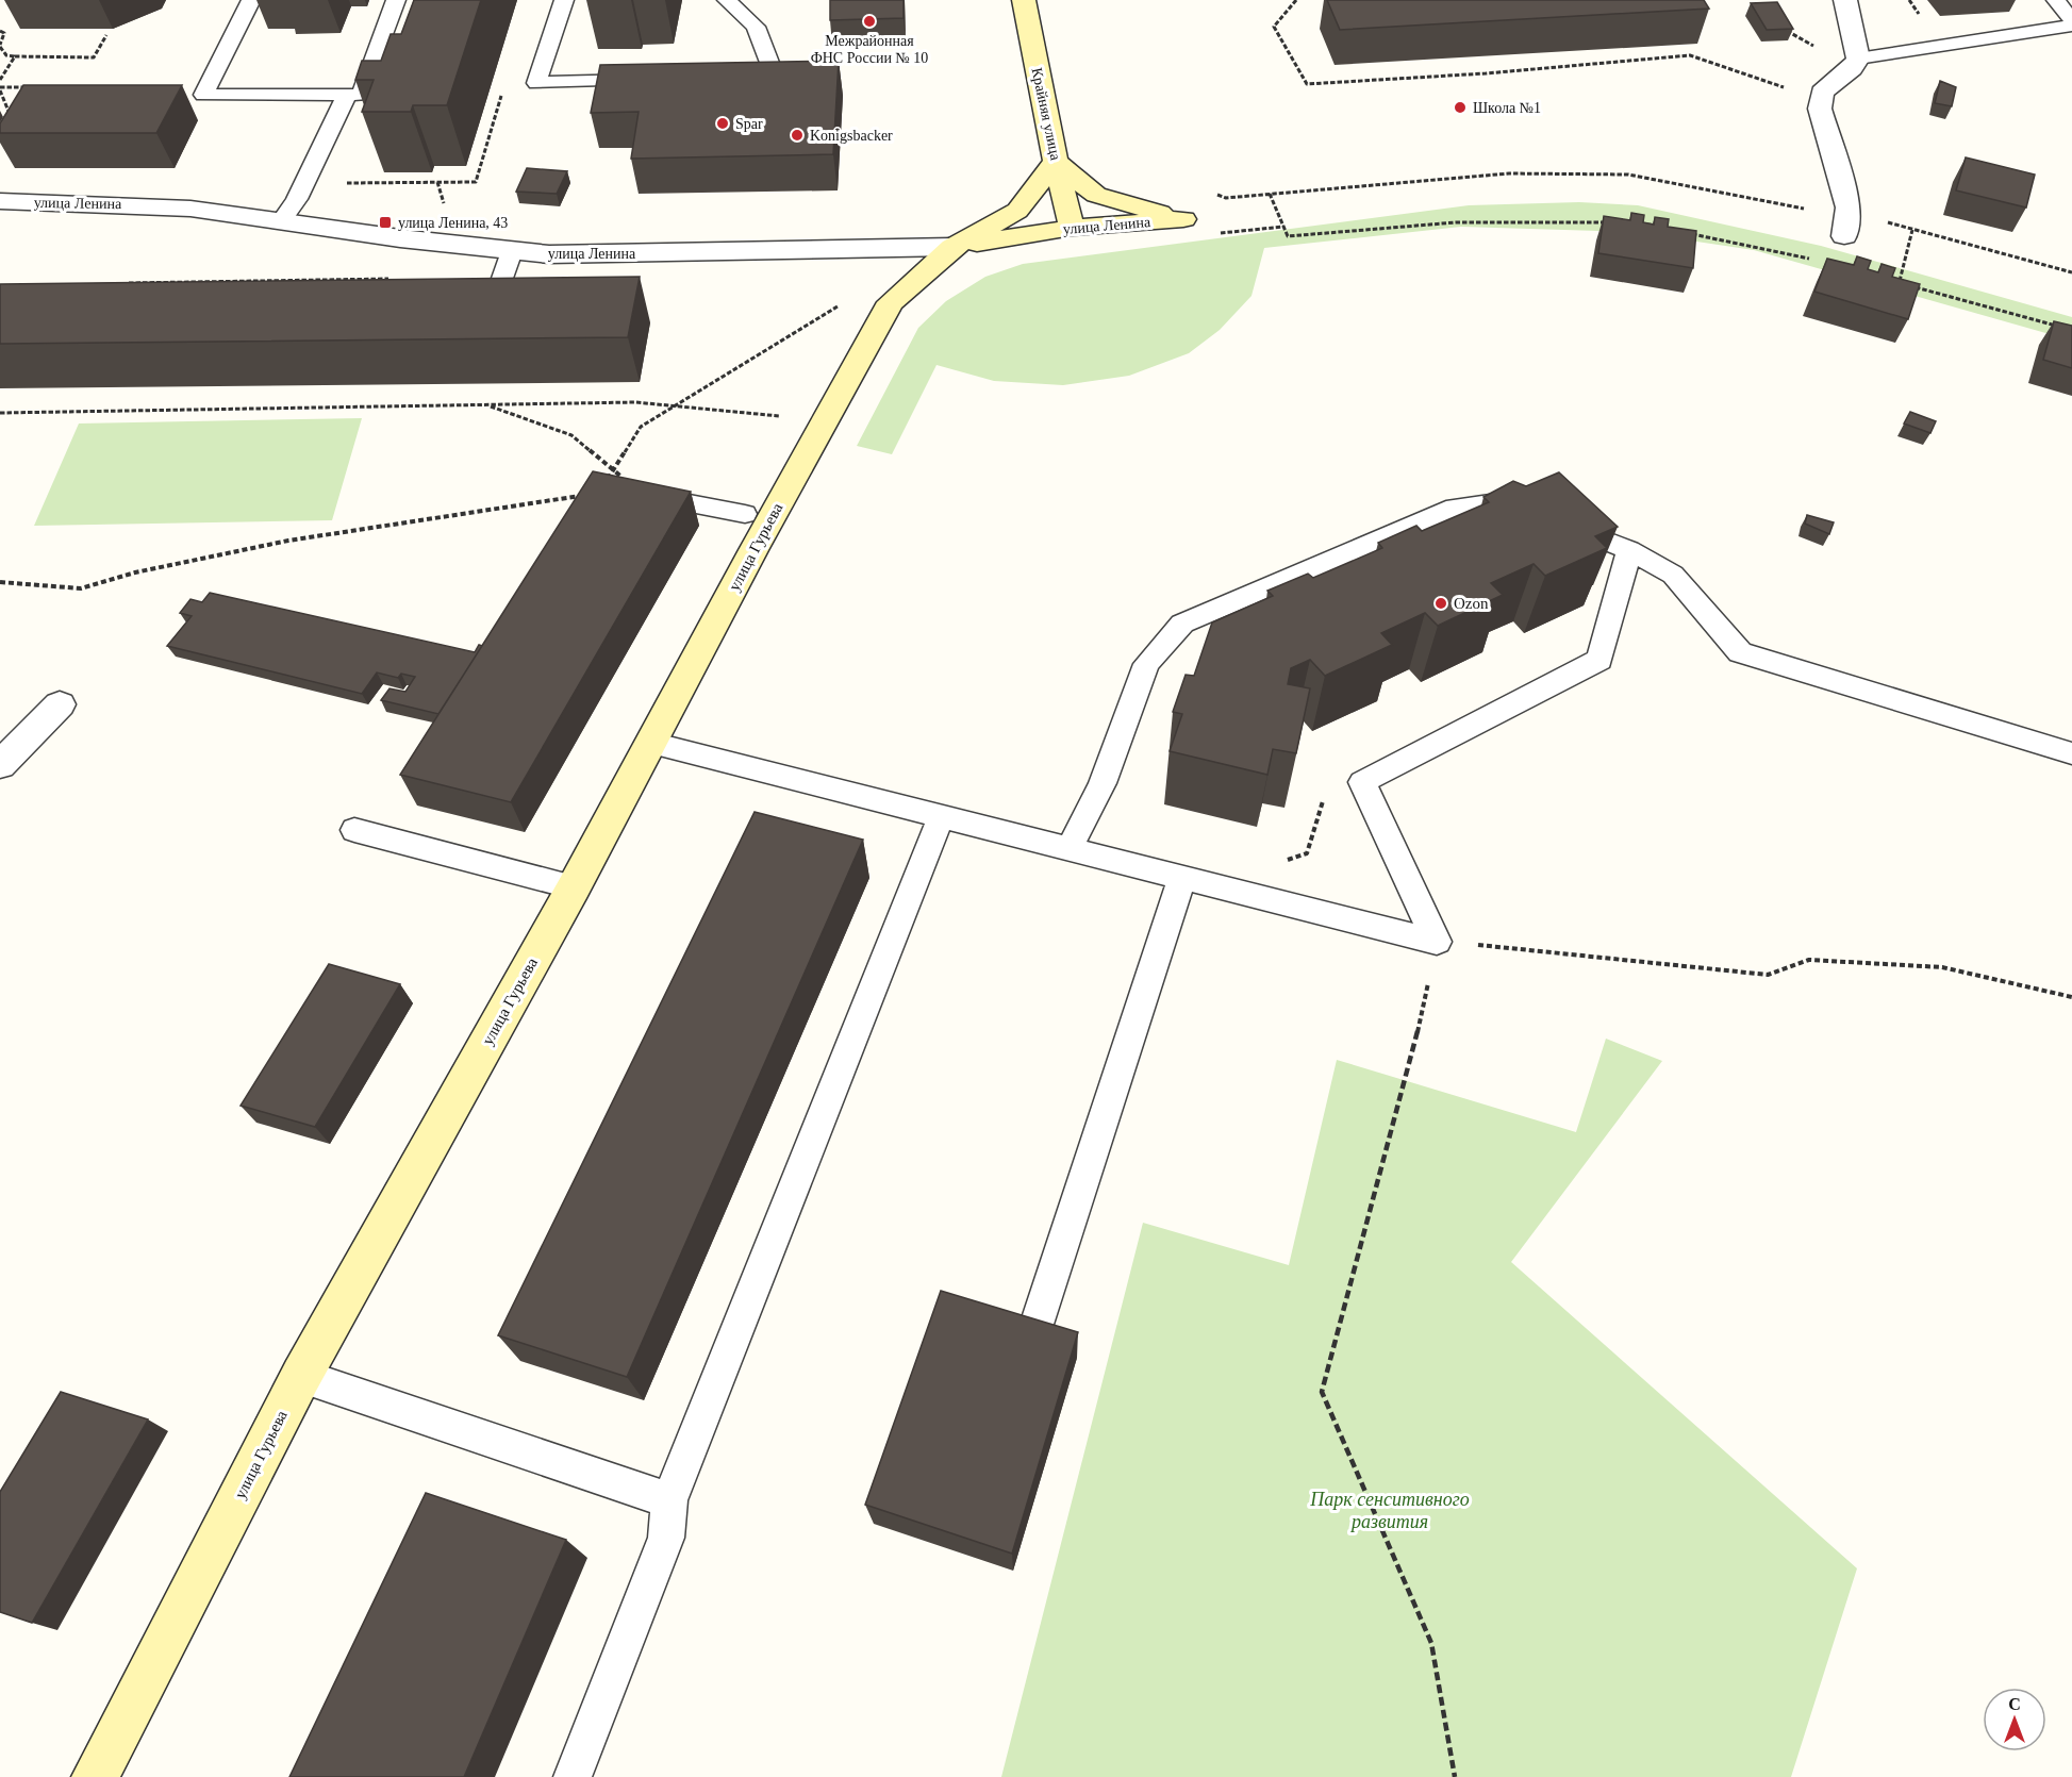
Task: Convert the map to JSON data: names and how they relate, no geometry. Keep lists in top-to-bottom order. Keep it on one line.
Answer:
{"streets":{"main road":["Крайняя улица","улица Ленина","улица Гурьева"]},"crossings":[["Крайняя улица","улица Ленина"],["Крайняя улица","улица Гурьева"],["улица Ленина","улица Гурьева"]],"parks":["Парк сенситивного развития"],"places":{"other":["Межрайонная ФНС России № 10","Школа №1","Spar","Konigsbacker","Ozon"],"transit":["улица Ленина, 43"]},"north":"top"}
